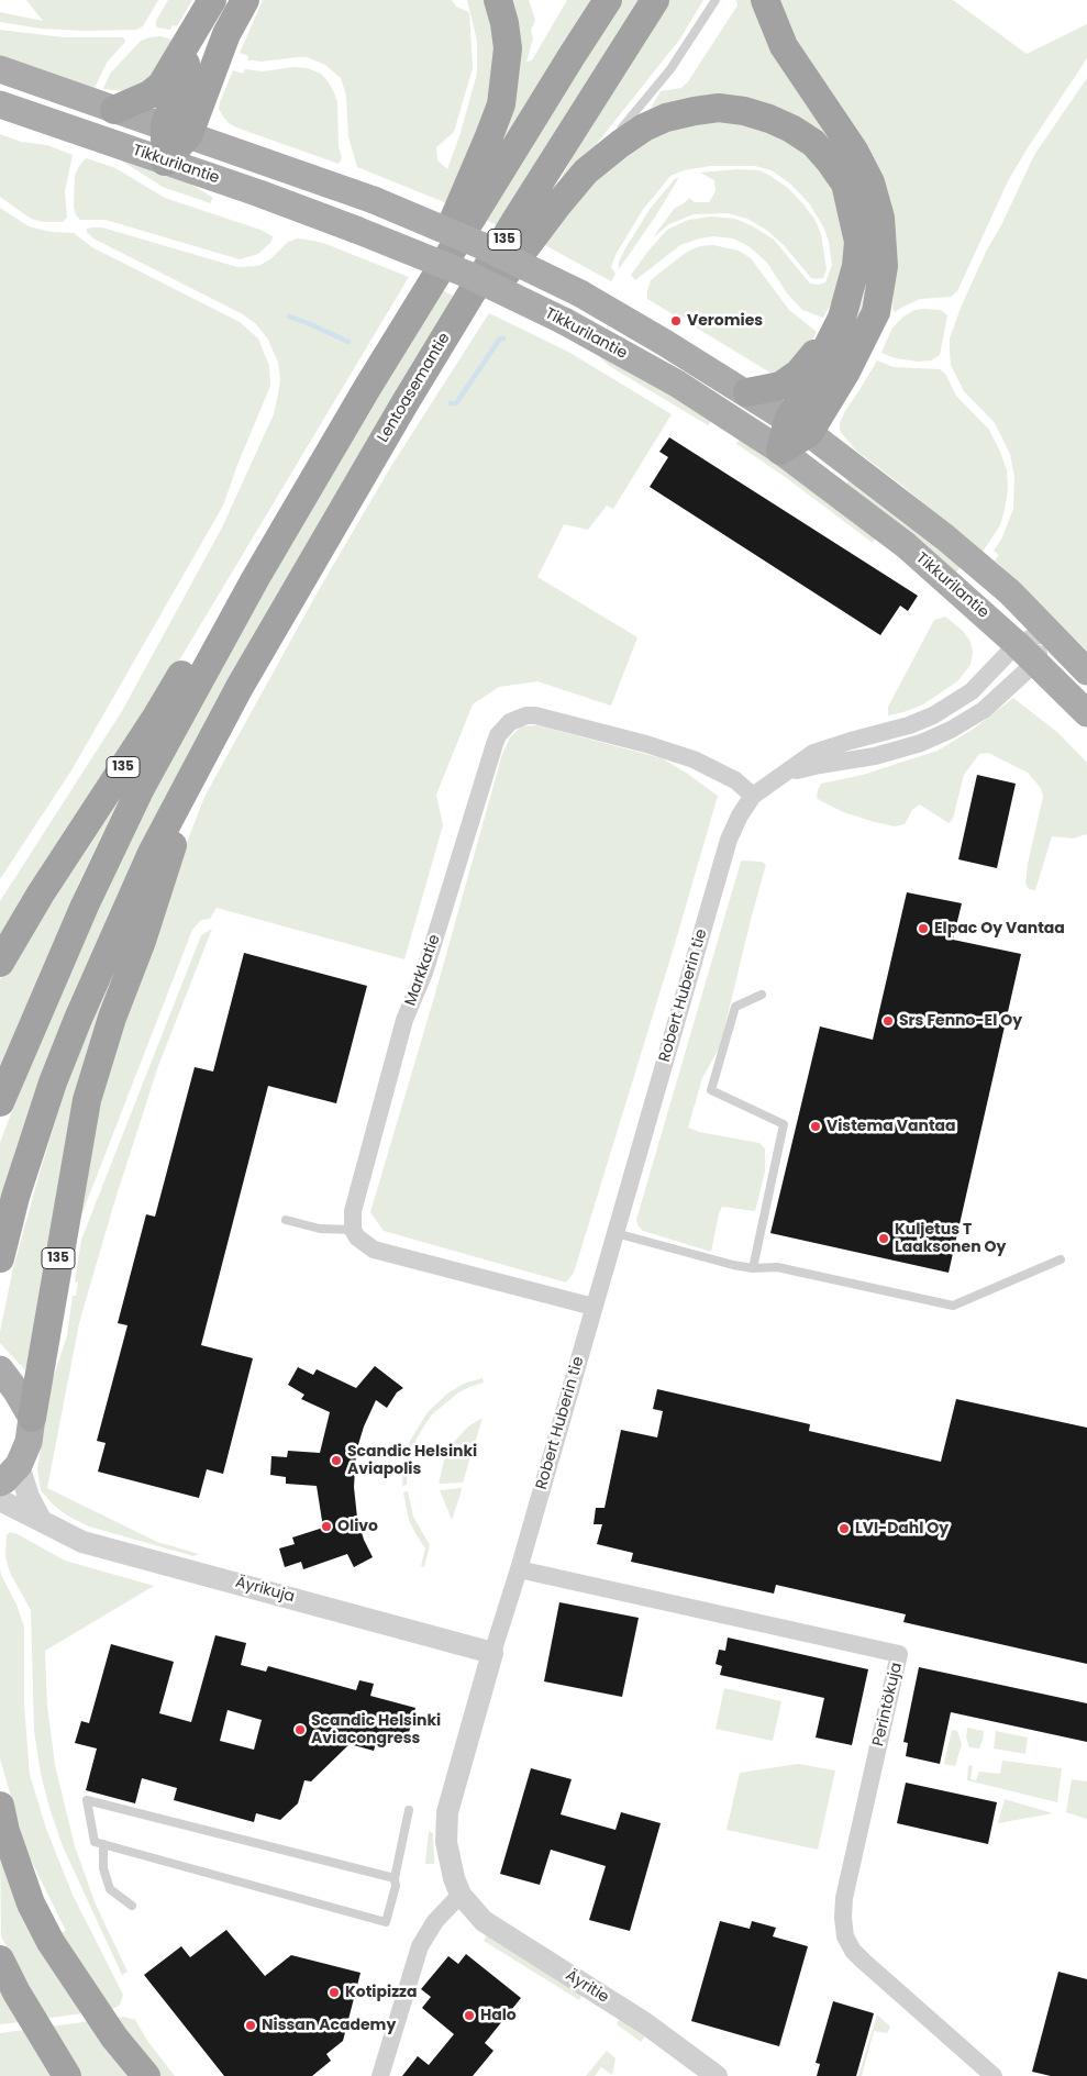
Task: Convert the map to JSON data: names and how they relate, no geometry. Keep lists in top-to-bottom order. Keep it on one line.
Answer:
{"streets":{"highway":["135","Lentoasemantie"],"main road":["Tikkurilantie"],"street":["Markkatie","Robert Huberin tie","Äyrikuja","Perintökuja","Äyritie"]},"crossings":[["Tikkurilantie","Robert Huberin tie"],["135","Lentoasemantie"],["Markkatie","Robert Huberin tie"],["Robert Huberin tie","Äyrikuja"],["Robert Huberin tie","Perintökuja"],["Robert Huberin tie","Äyritie"]],"places":["Veromies","Elpac Oy Vantaa","Srs Fenno-El Oy","Vistema Vantaa","Kuljetus T Laaksonen Oy","Scandic Helsinki Aviapolis","Olivo","LVI-Dahl Oy","Scandic Helsinki Aviacongress","Kotipizza","Halo","Nissan Academy"]}
